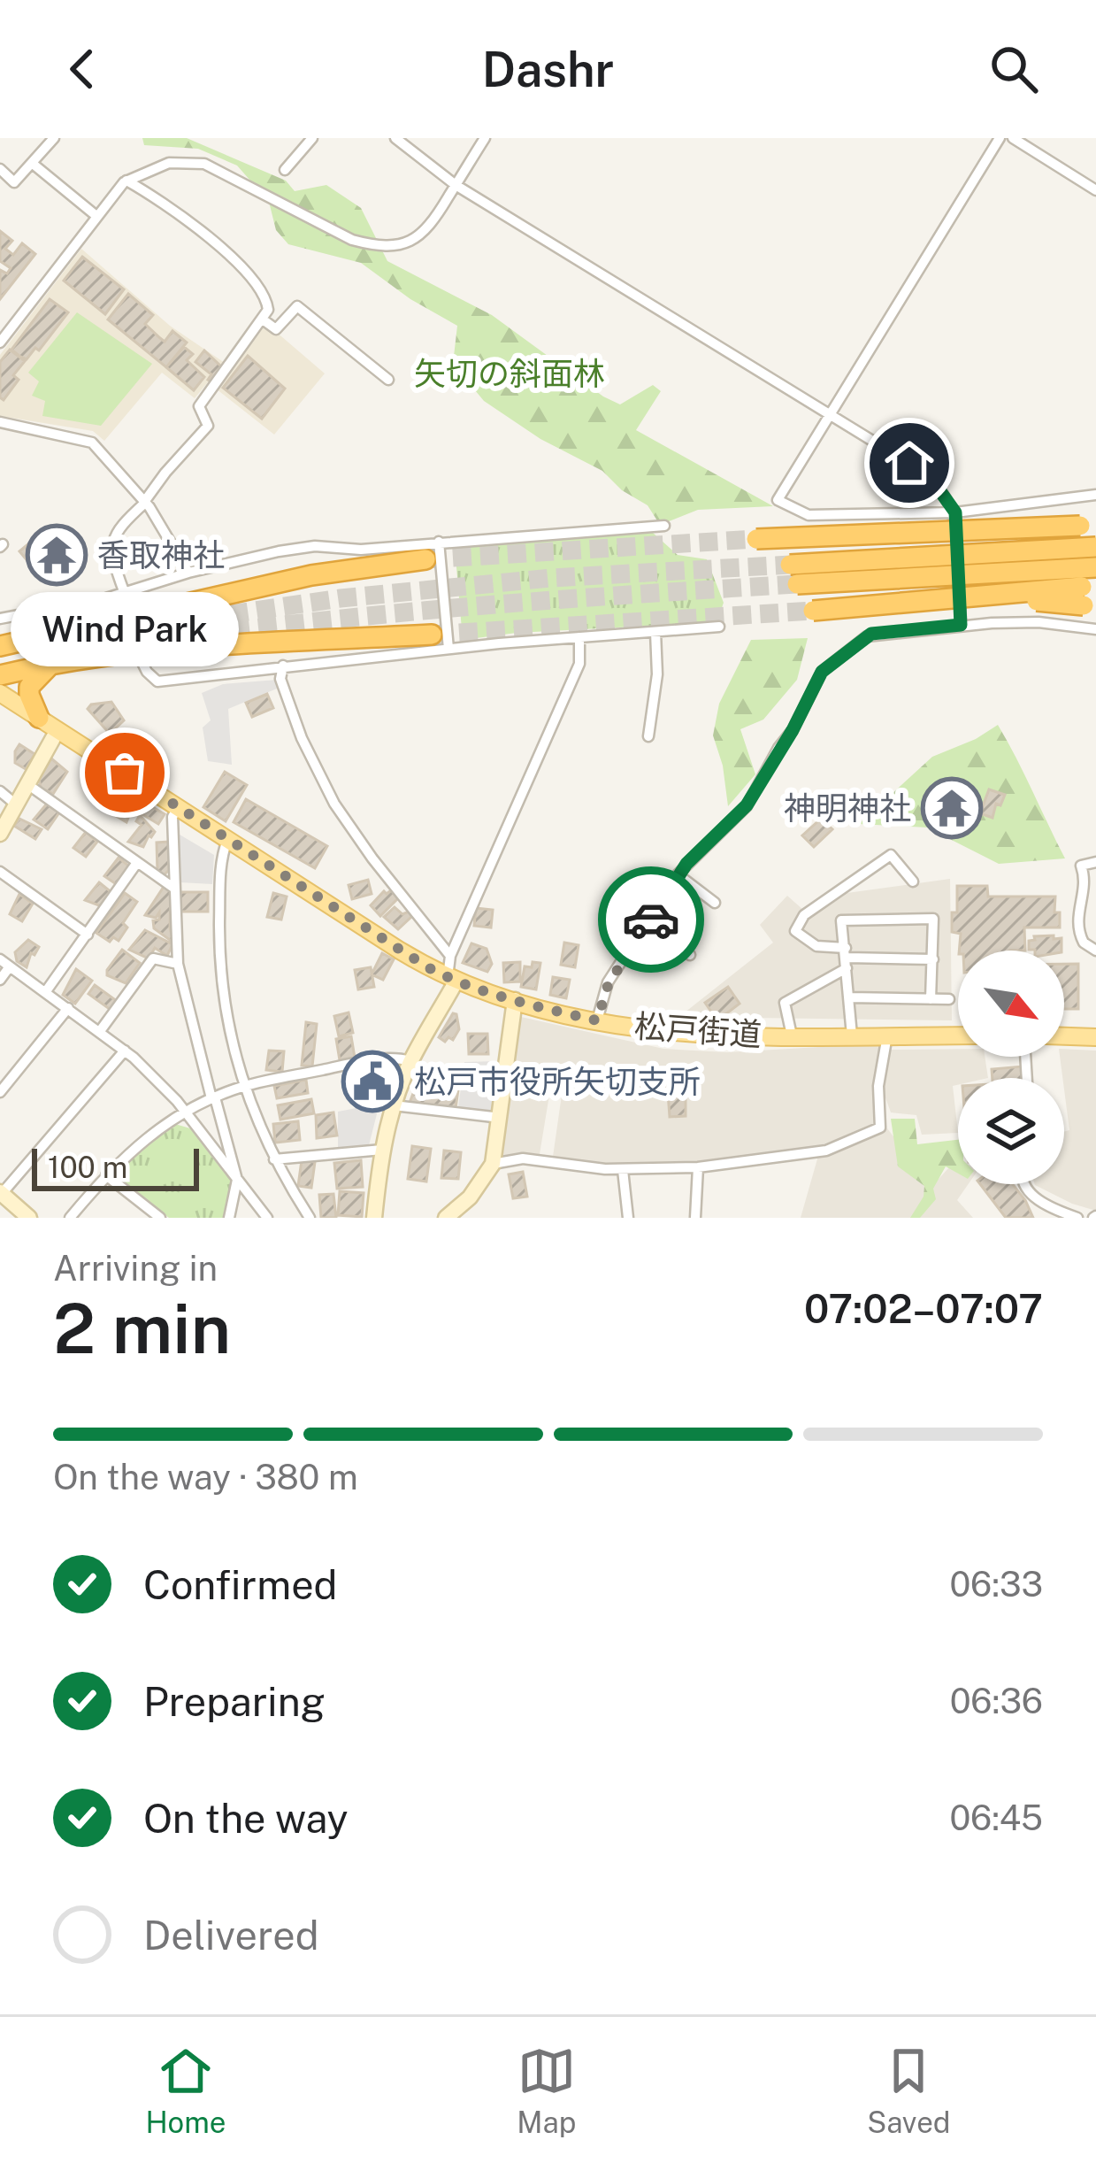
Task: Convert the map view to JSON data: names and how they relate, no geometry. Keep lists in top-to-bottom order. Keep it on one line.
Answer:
{"streets":{"main road":["松戸街道"]},"parks":["矢切の斜面林"],"places":{"temple":["香取神社","神明神社"],"other":["Wind Park"],"public building":["松戸市役所矢切支所"]},"scale_bar":"100 m","north":"bottom right","page":{"header":"Dashr","bubble":"Wind Park","scale":"100 m","heading":["2 min","Arriving in","07:02–07:07"],"bar":"On the way · 380 m","list":[["Confirmed","06:33"],["Preparing","06:36"],["On the way","06:45"],"Delivered"],"tabs":["Home","Map","Saved"]}}
